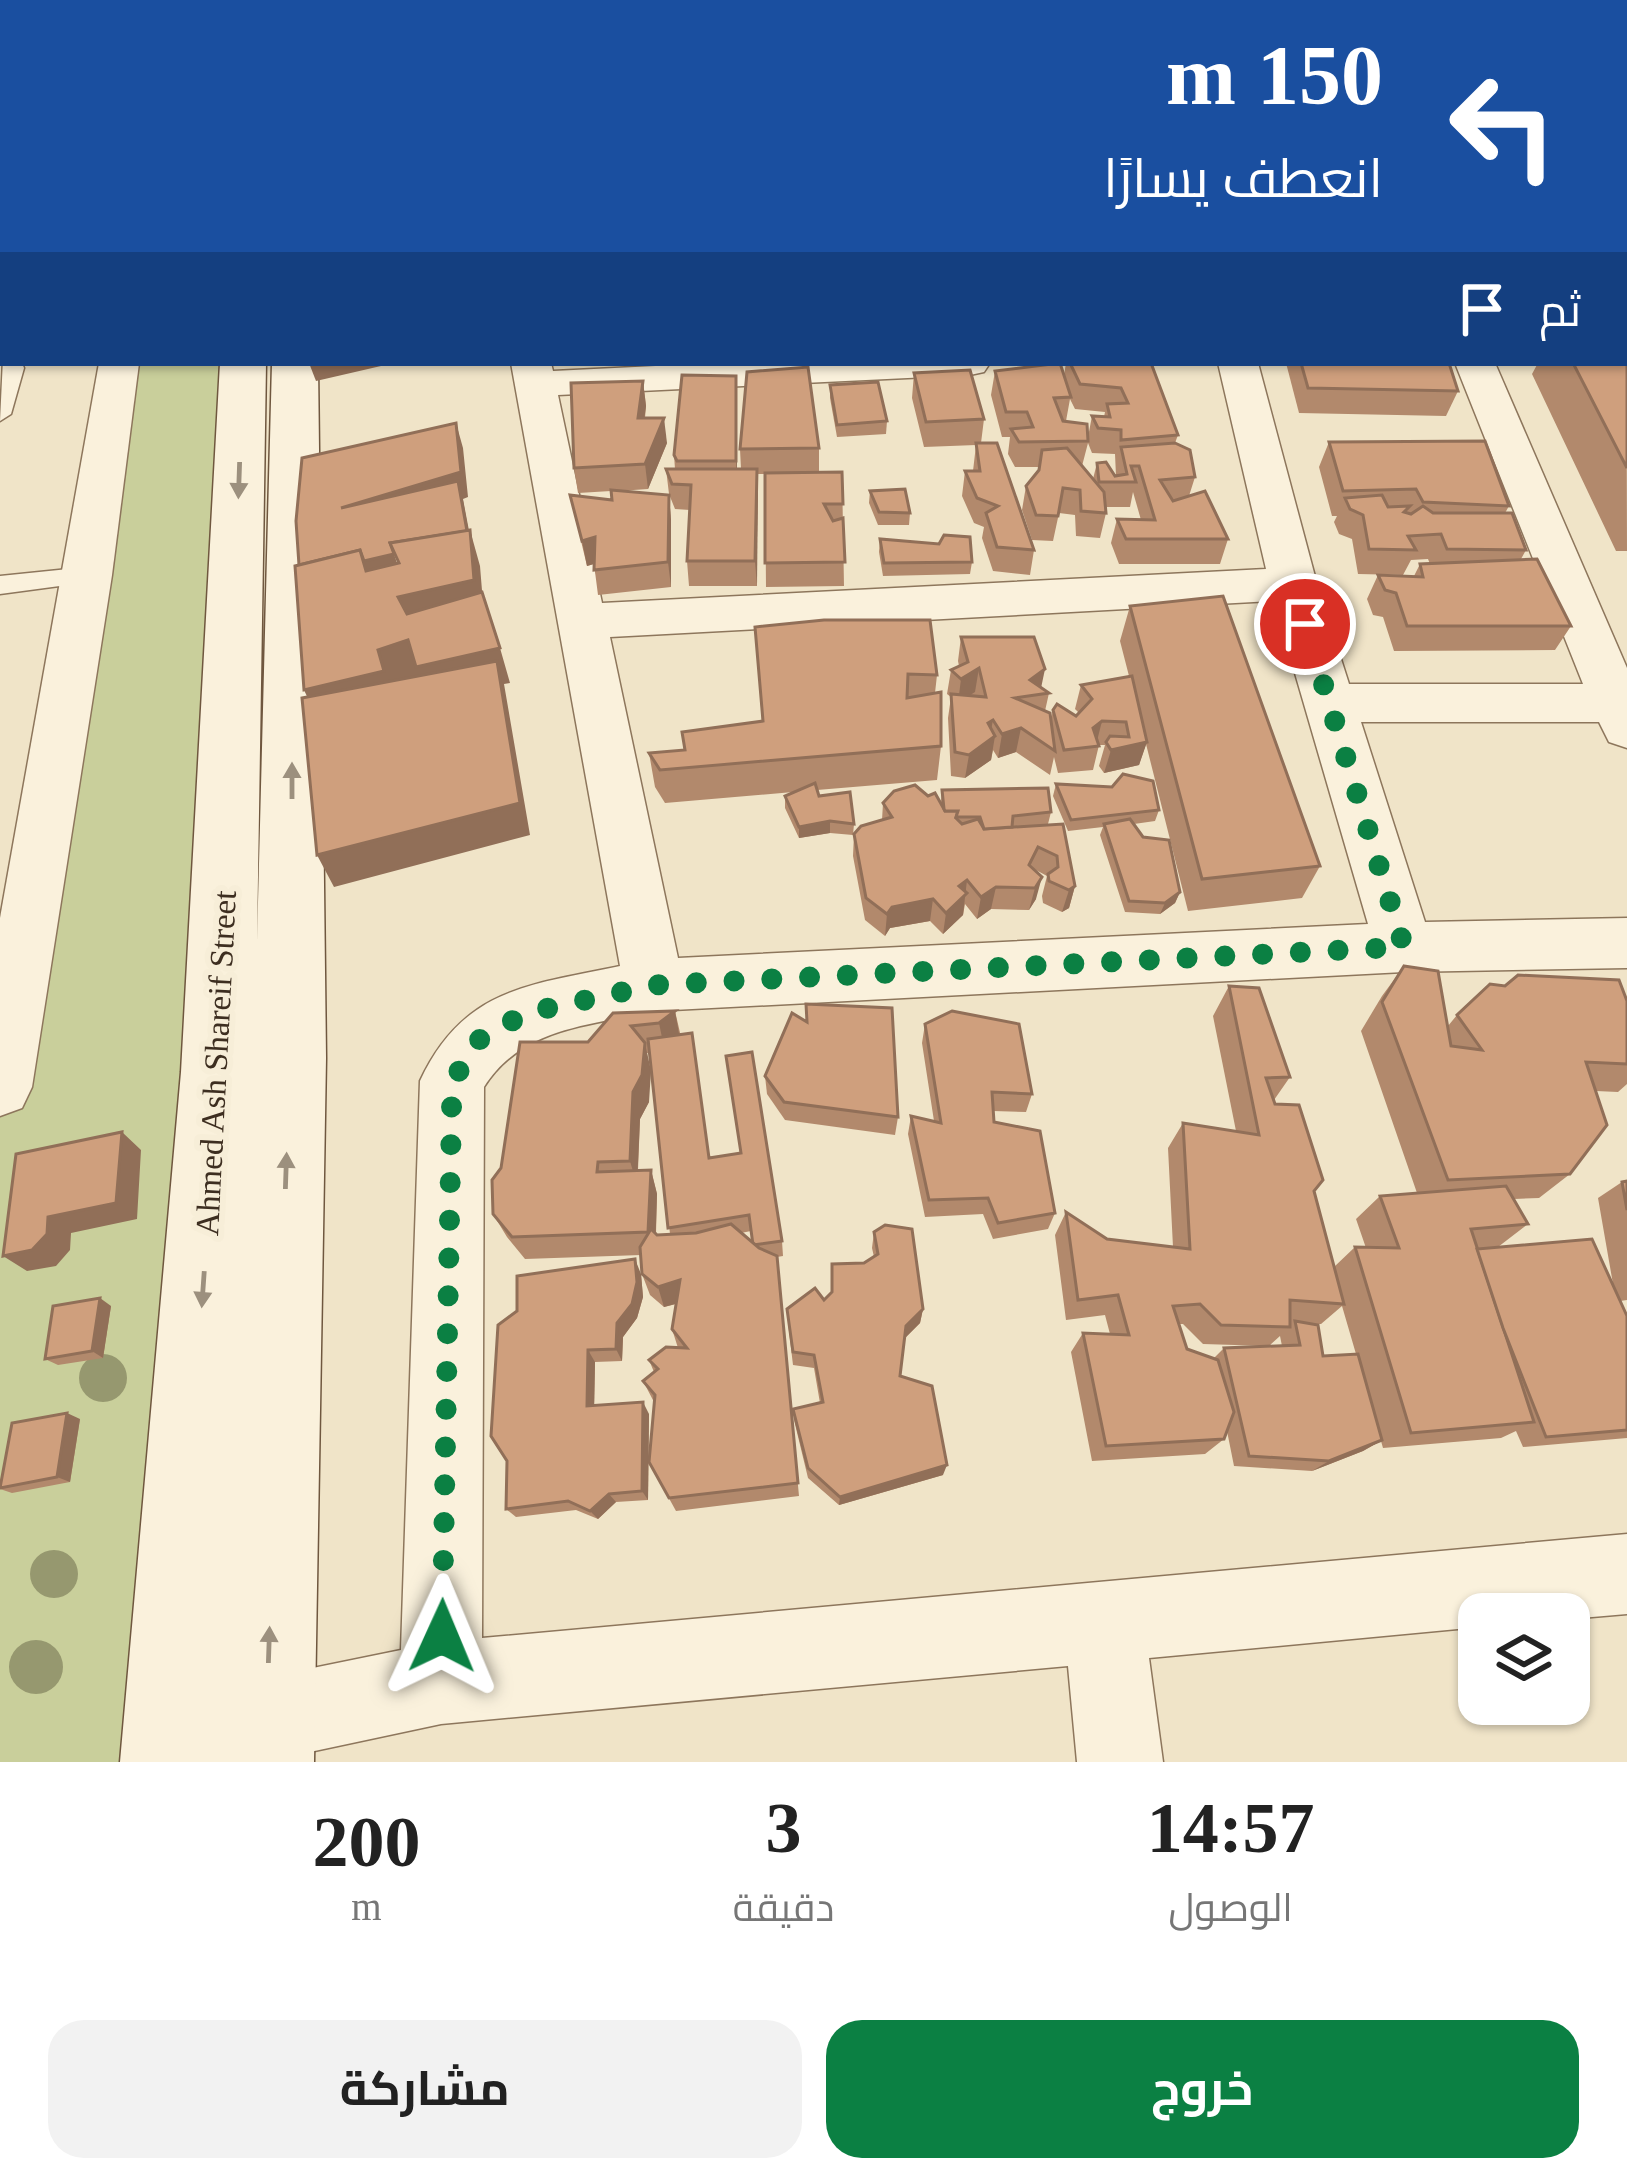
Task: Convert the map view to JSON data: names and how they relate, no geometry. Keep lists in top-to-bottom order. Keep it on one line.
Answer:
{"streets":{"street":["Ahmed Ash Shareif Street"]},"page":{"turn":["150 m","انعطف يسارًا"],"then":"ثم","eta":["14:57","الوصول","3","دقيقة","200","m"],"buttons":["خروج","مشاركة"]}}
